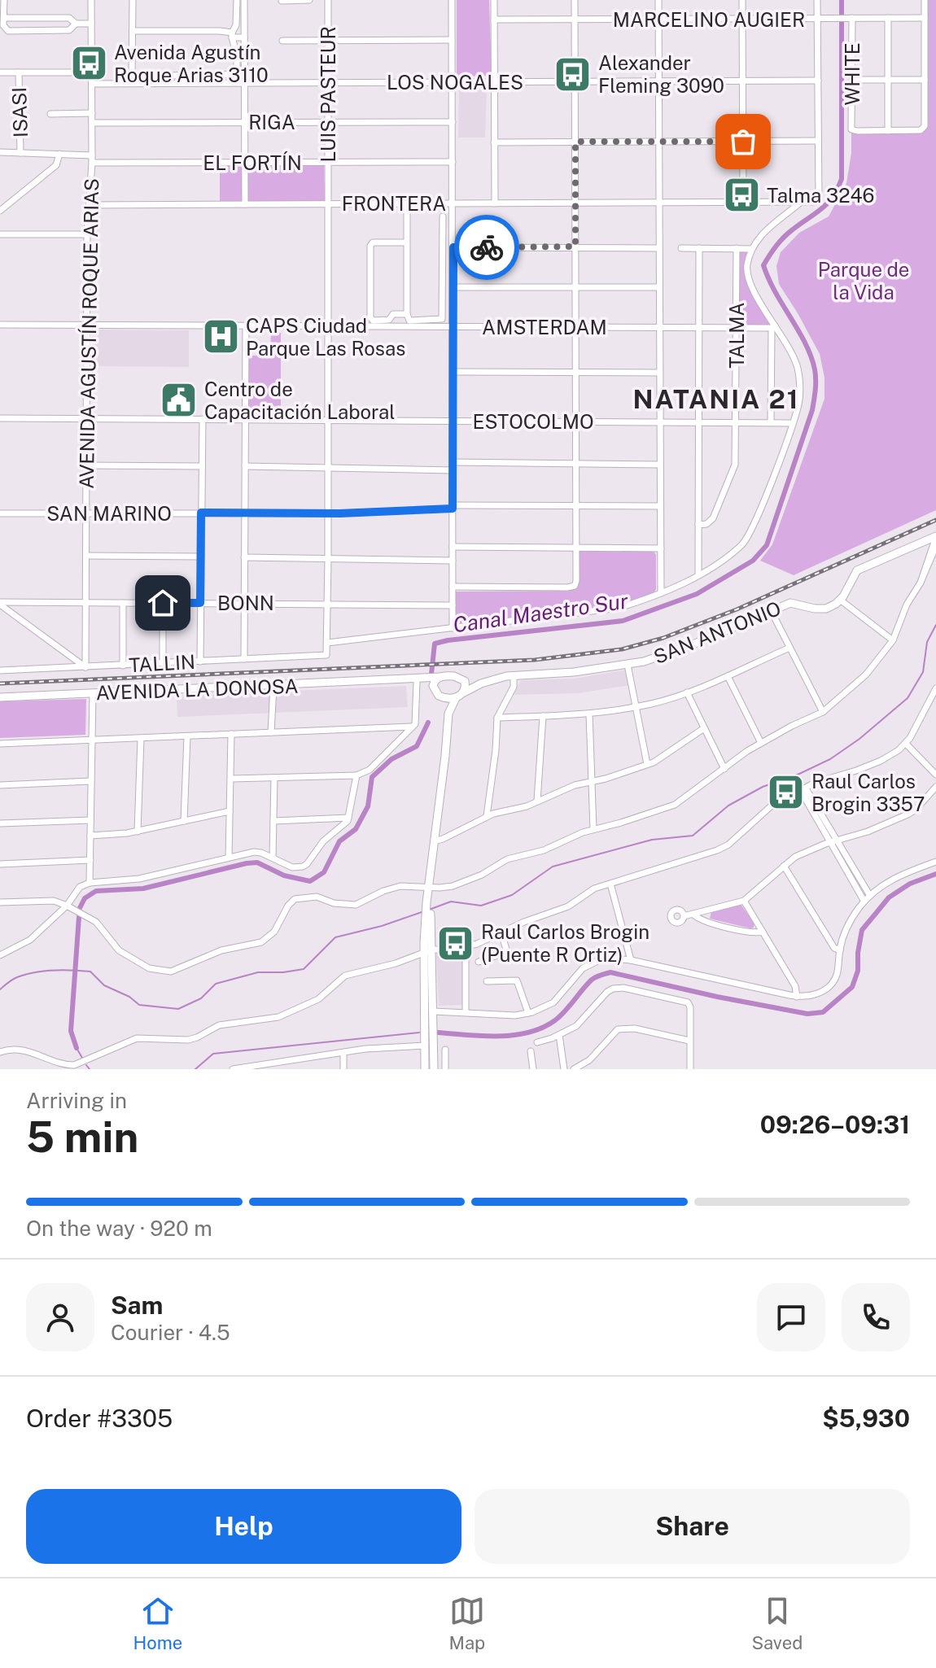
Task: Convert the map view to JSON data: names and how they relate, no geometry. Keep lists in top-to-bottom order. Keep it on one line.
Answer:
{"streets":{"main road":["SAN ANTONIO","AVENIDA LA DONOSA"],"street":["MARCELINO AUGIER","WHITE","LOS NOGALES","LUIS PASTEUR","ISASI","RIGA","EL FORTÍN","FRONTERA","AMSTERDAM","AVENIDA AGUSTÍN ROQUE ARIAS","TALMA","ESTOCOLMO","SAN MARINO","BONN","TALLIN"]},"crossings":[["MARCELINO AUGIER","WHITE"],["LOS NOGALES","LUIS PASTEUR"],["LOS NOGALES","AVENIDA AGUSTÍN ROQUE ARIAS"],["LUIS PASTEUR","RIGA"],["LUIS PASTEUR","EL FORTÍN"],["LUIS PASTEUR","FRONTERA"],["LUIS PASTEUR","AMSTERDAM"],["LUIS PASTEUR","ESTOCOLMO"],["LUIS PASTEUR","SAN MARINO"],["LUIS PASTEUR","BONN"],["LUIS PASTEUR","TALLIN"],["RIGA","AVENIDA AGUSTÍN ROQUE ARIAS"],["EL FORTÍN","AVENIDA AGUSTÍN ROQUE ARIAS"],["FRONTERA","AVENIDA AGUSTÍN ROQUE ARIAS"],["AMSTERDAM","AVENIDA AGUSTÍN ROQUE ARIAS"],["AMSTERDAM","TALMA"],["AVENIDA AGUSTÍN ROQUE ARIAS","ESTOCOLMO"],["AVENIDA AGUSTÍN ROQUE ARIAS","SAN MARINO"],["AVENIDA AGUSTÍN ROQUE ARIAS","BONN"],["AVENIDA AGUSTÍN ROQUE ARIAS","TALLIN"],["TALMA","ESTOCOLMO"],["SAN ANTONIO","AVENIDA LA DONOSA"]],"districts":["NATANIA 21"],"water":["Canal Maestro Sur"],"parks":["Parque de la Vida"],"places":{"bus stop":["Avenida Agustín Roque Arias 3110","Alexander Fleming 3090","Talma 3246","Raul Carlos Brogin 3357","Raul Carlos Brogin (Puente R Ortiz)"],"hospital":["CAPS Ciudad Parque Las Rosas"],"public building":["Centro de Capacitación Laboral"]},"page":{"heading":["5 min","Arriving in","09:26–09:31"],"panel":["Sam","Courier · 4.5","Order #3305","$5,930"],"bar":"On the way · 920 m","buttons":["Help","Share"],"tabs":["Home","Map","Saved"]}}
